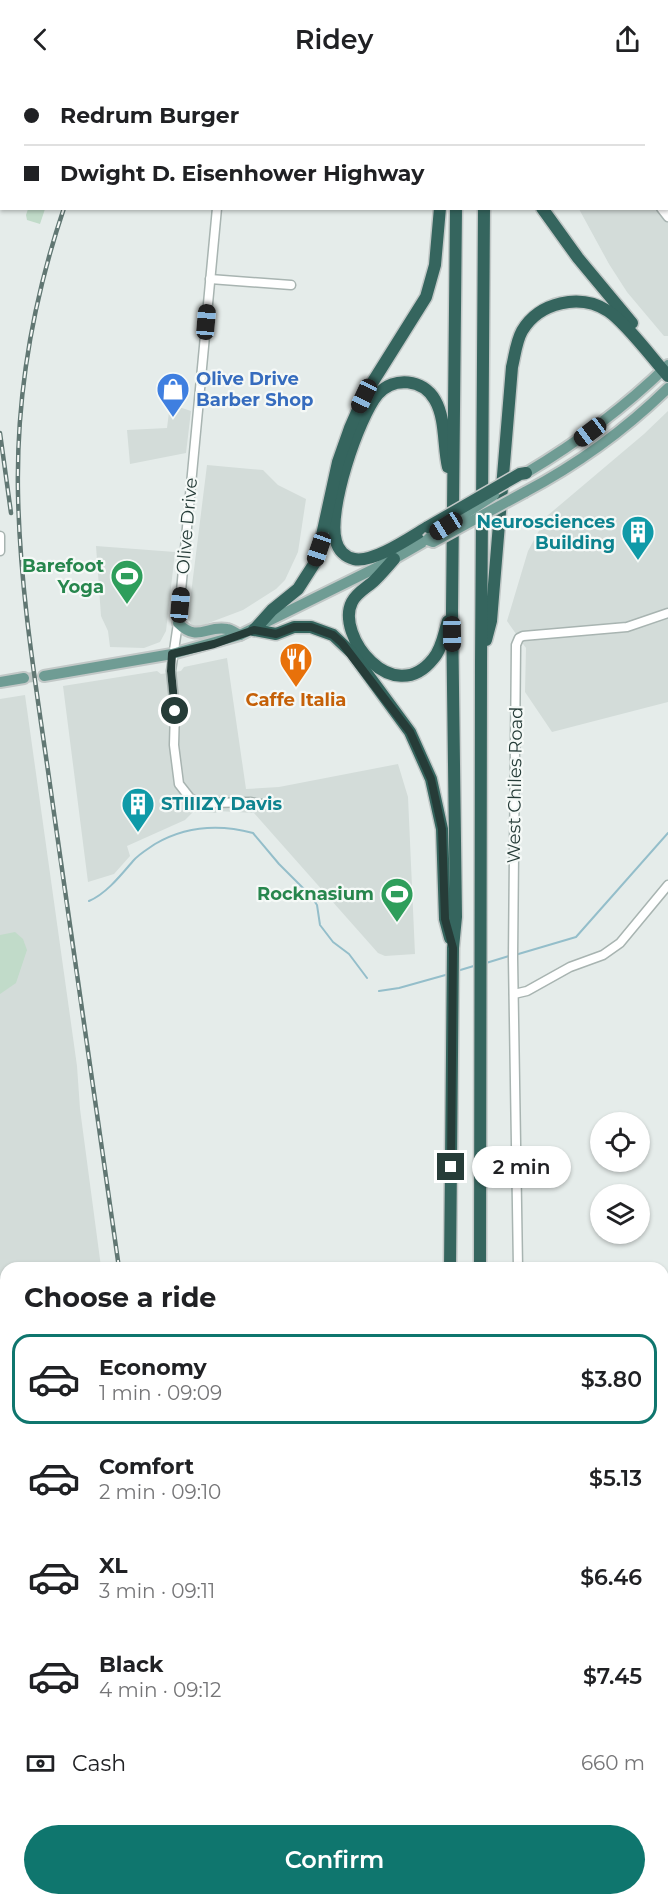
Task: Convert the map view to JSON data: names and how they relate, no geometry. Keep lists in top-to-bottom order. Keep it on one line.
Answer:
{"streets":{"street":["Olive Drive","West Chiles Road"]},"places":{"shop":["Olive Drive Barber Shop"],"building":["Neurosciences Building","STIIIZY Davis"],"sports":["Barefoot Yoga","Rocknasium"],"restaurant":["Caffe Italia"]},"page":{"header":"Ridey","banner":["Redrum Burger","Dwight D. Eisenhower Highway"],"bubble":"2 min","heading":"Choose a ride","list":[{"name":"Economy","note":"1 min · 09:09","value":"$3.80"},{"name":"Comfort","note":"2 min · 09:10","value":"$5.13"},{"name":"XL","note":"3 min · 09:11","value":"$6.46"},{"name":"Black","note":"4 min · 09:12","value":"$7.45"}],"pay":["Cash","660 m"],"buttons":"Confirm"}}
